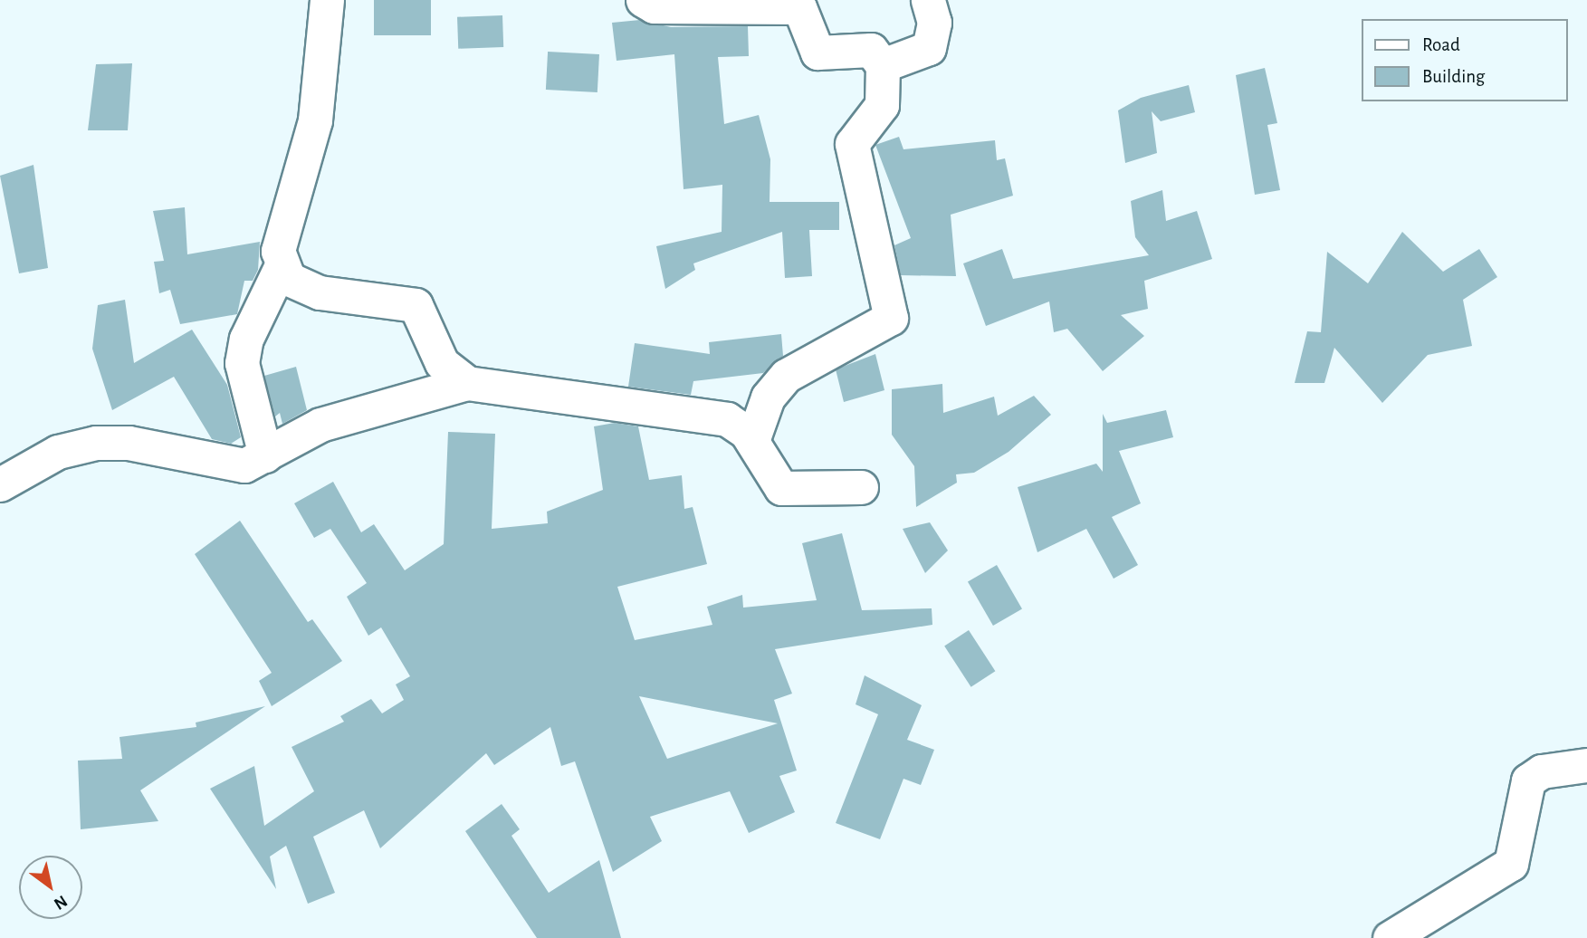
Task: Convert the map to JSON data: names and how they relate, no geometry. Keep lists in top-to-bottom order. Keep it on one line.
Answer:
{"legend":["Road","Building"],"north":"bottom right"}
